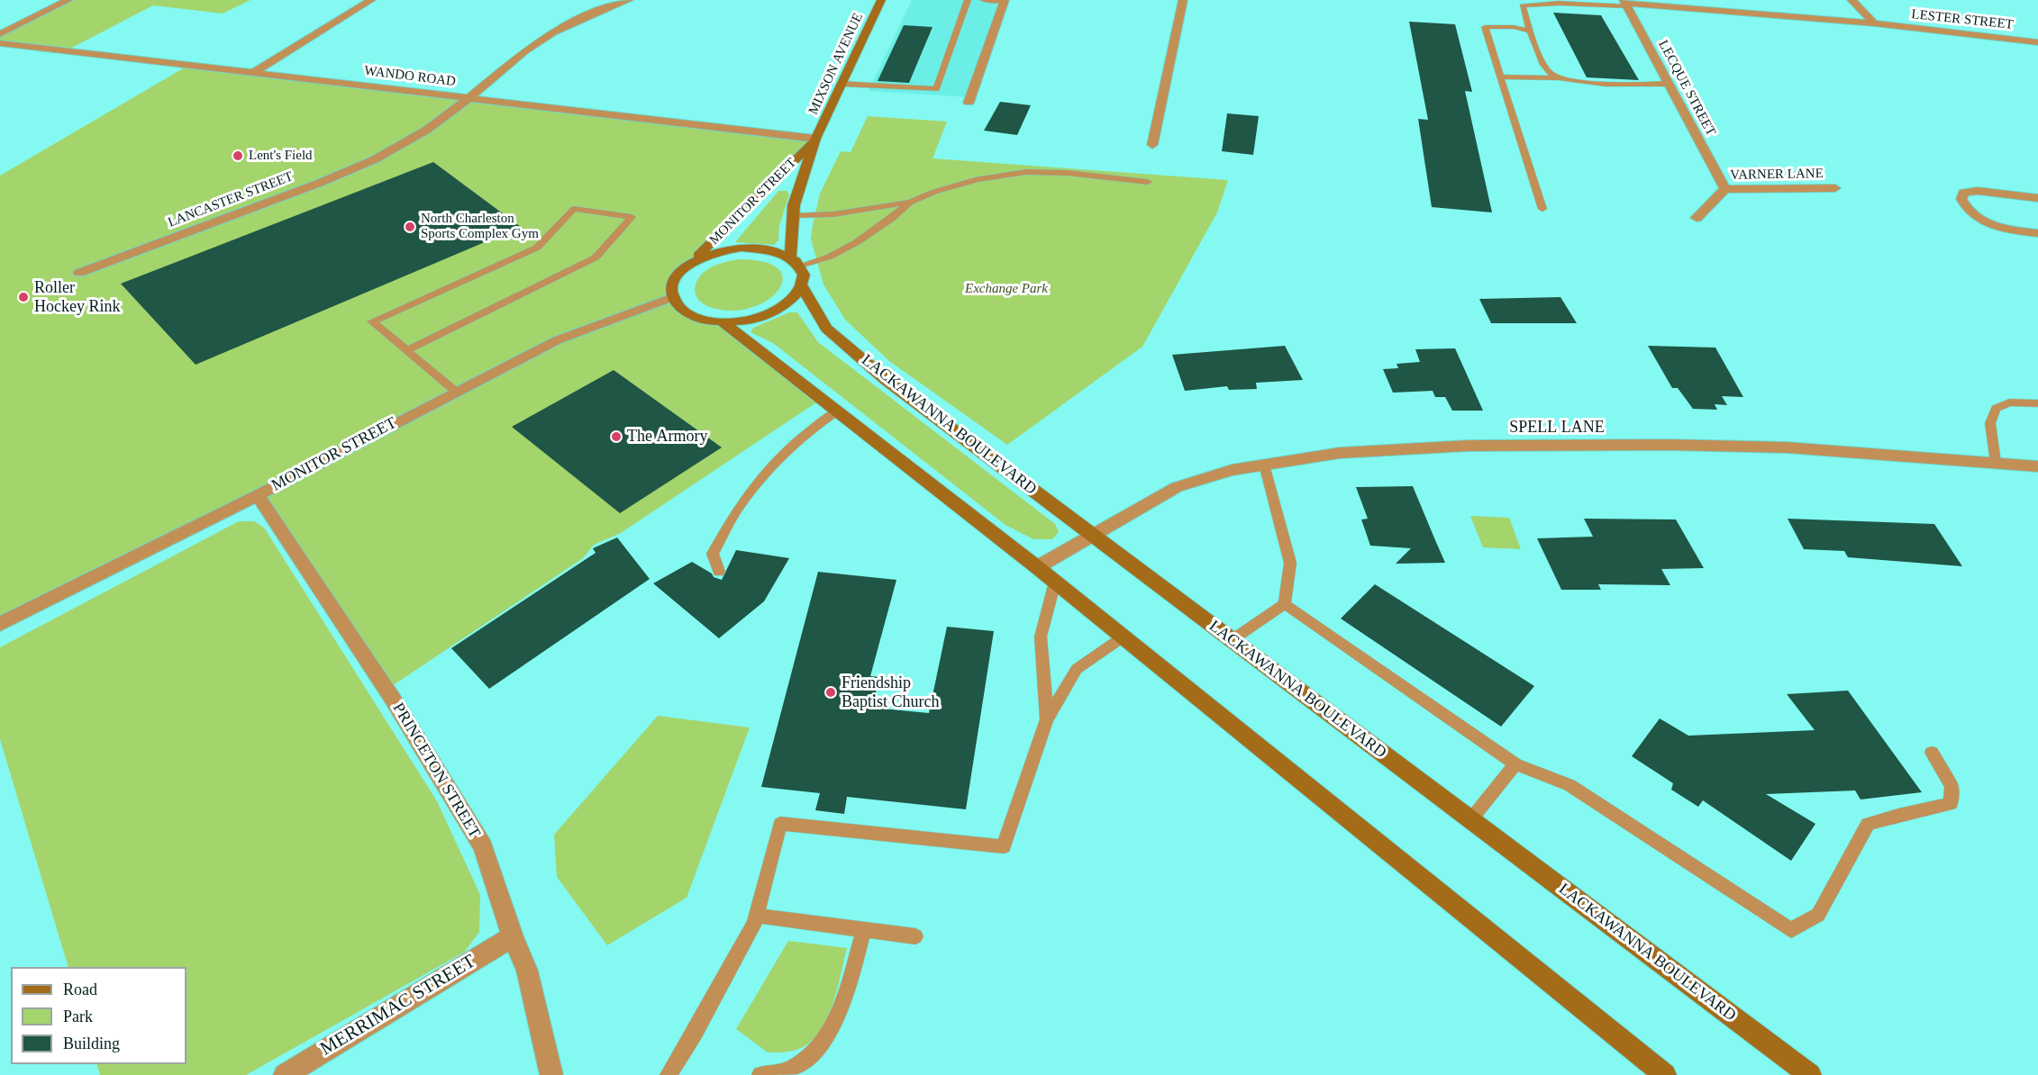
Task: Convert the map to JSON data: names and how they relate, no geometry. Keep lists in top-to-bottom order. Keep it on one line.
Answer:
{"streets":{"street":["LESTER STREET","MIXSON AVENUE","WANDO ROAD","LECQUE STREET","VARNER LANE","LANCASTER STREET","MONITOR STREET","LACKAWANNA BOULEVARD","SPELL LANE","PRINCETON STREET","MERRIMAC STREET"]},"crossings":[["LESTER STREET","LECQUE STREET"],["MIXSON AVENUE","WANDO ROAD"],["MIXSON AVENUE","MONITOR STREET"],["WANDO ROAD","LANCASTER STREET"],["WANDO ROAD","MONITOR STREET"],["LECQUE STREET","VARNER LANE"],["MONITOR STREET","LACKAWANNA BOULEVARD"],["MONITOR STREET","PRINCETON STREET"],["LACKAWANNA BOULEVARD","SPELL LANE"],["PRINCETON STREET","MERRIMAC STREET"]],"parks":["Exchange Park"],"places":["Lent's Field","North Charleston Sports Complex Gym","Roller Hockey Rink","The Armory","Friendship Baptist Church"],"legend":["Road","Park","Building"]}
